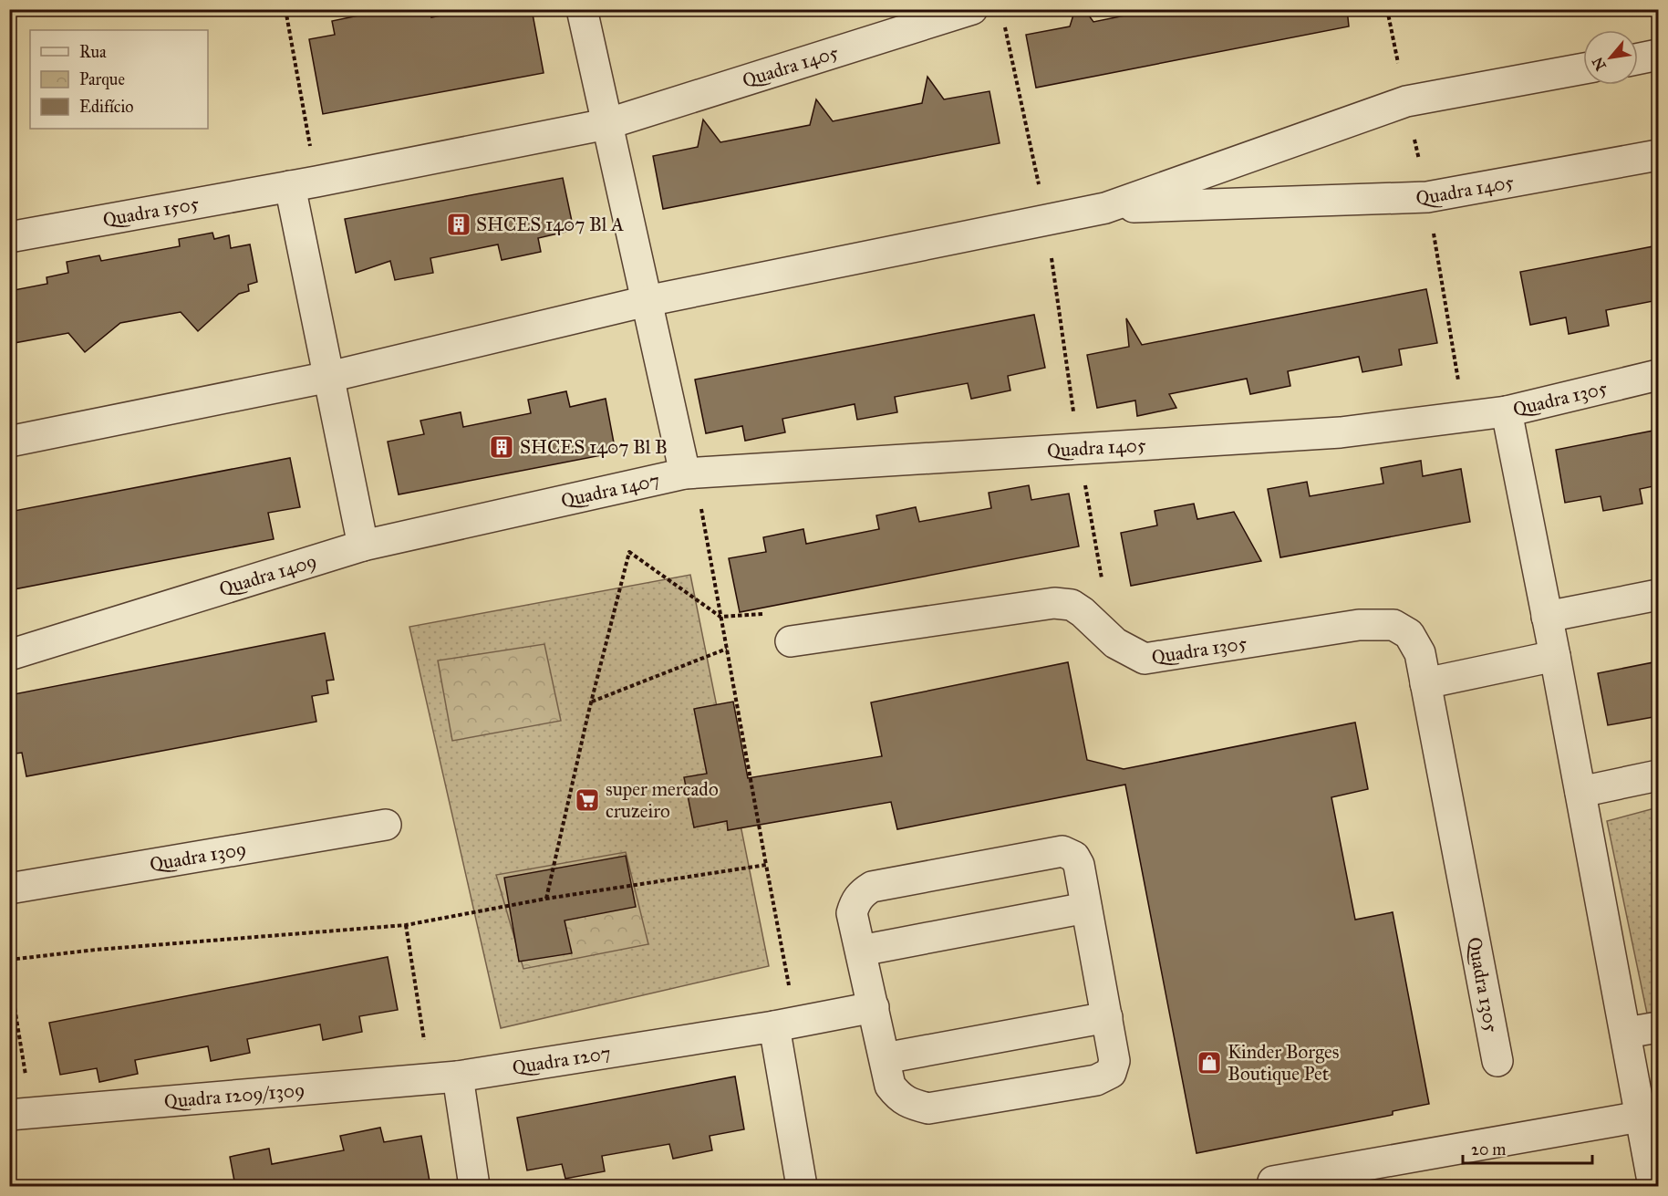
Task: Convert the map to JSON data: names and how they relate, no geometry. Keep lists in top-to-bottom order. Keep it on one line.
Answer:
{"streets":{"street":["Quadra 1405","Quadra 1505","Quadra 1305","Quadra 1407","Quadra 1409","Quadra 1309","Quadra 1207","Quadra 1209/1309"]},"crossings":[["Quadra 1405","Quadra 1305"],["Quadra 1405","Quadra 1407"],["Quadra 1407","Quadra 1409"],["Quadra 1207","Quadra 1209/1309"]],"places":{"building":["SHCES 1407 Bl A","SHCES 1407 Bl B"],"supermarket":["super mercado cruzeiro"],"shop":["Kinder Borges Boutique Pet"]},"legend":["Rua","Parque","Edifício"],"scale_bar":"20 m","north":"bottom left"}
